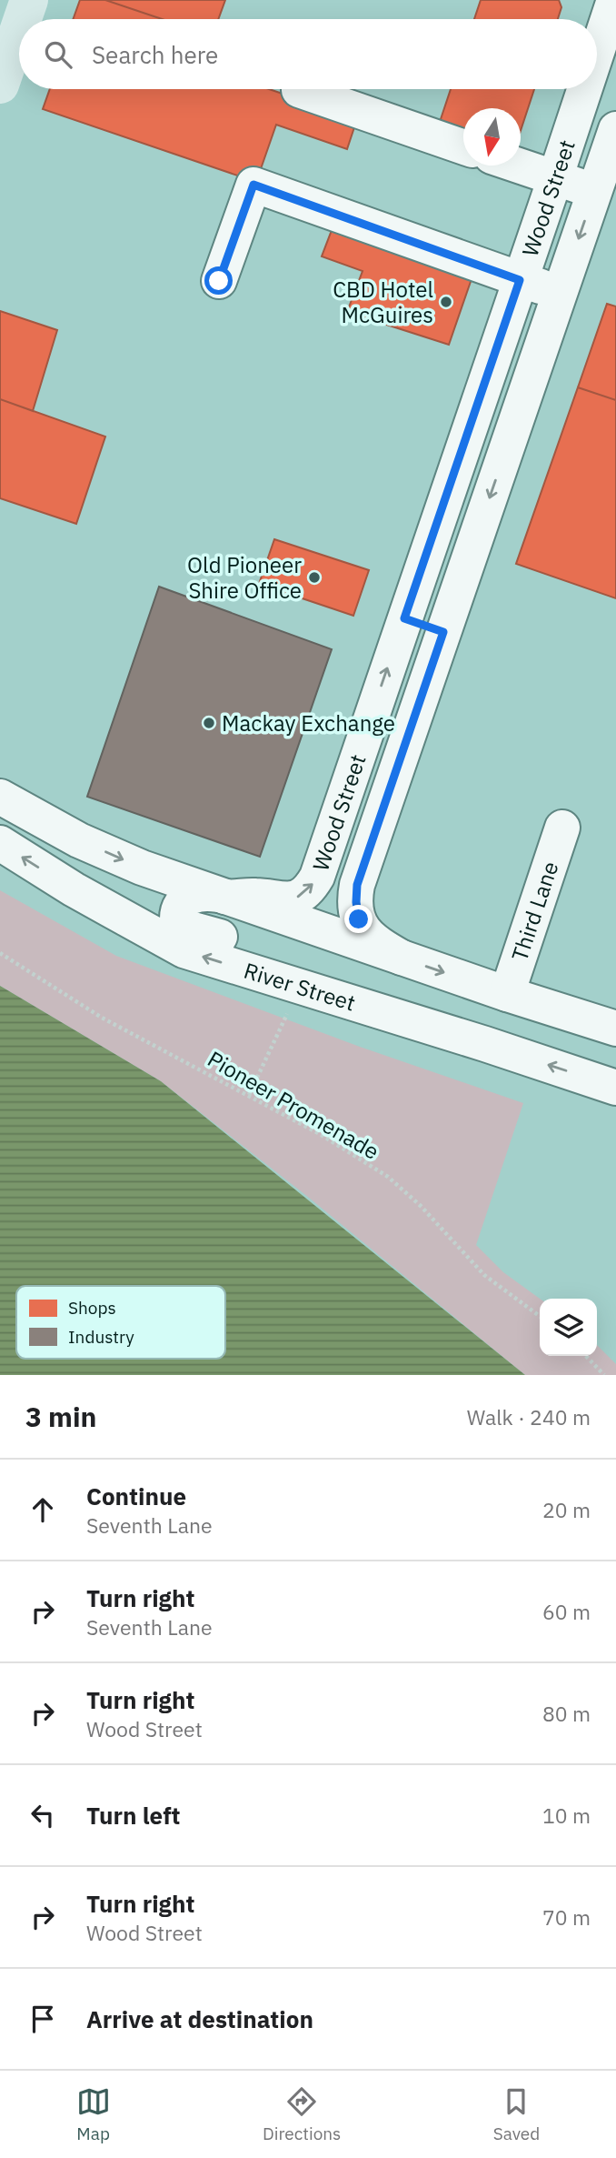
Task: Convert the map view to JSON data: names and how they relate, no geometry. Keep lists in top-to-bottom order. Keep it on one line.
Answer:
{"streets":{"street":["Wood Street","Third Lane","River Street"],"path":["Pioneer Promenade"]},"crossings":[["Wood Street","River Street"]],"places":["CBD Hotel McGuires","Old Pioneer Shire Office","Mackay Exchange"],"legend":["Shops","Industry"],"north":"bottom","page":{"search":"Search here","heading":["3 min","Walk · 240 m"],"list":[["Continue","Seventh Lane","20 m"],["Turn right","Seventh Lane","60 m"],["Turn right","Wood Street","80 m"],["Turn left","10 m"],["Turn right","Wood Street","70 m"],"Arrive at destination"],"nav":["Map","Directions","Saved"]}}
